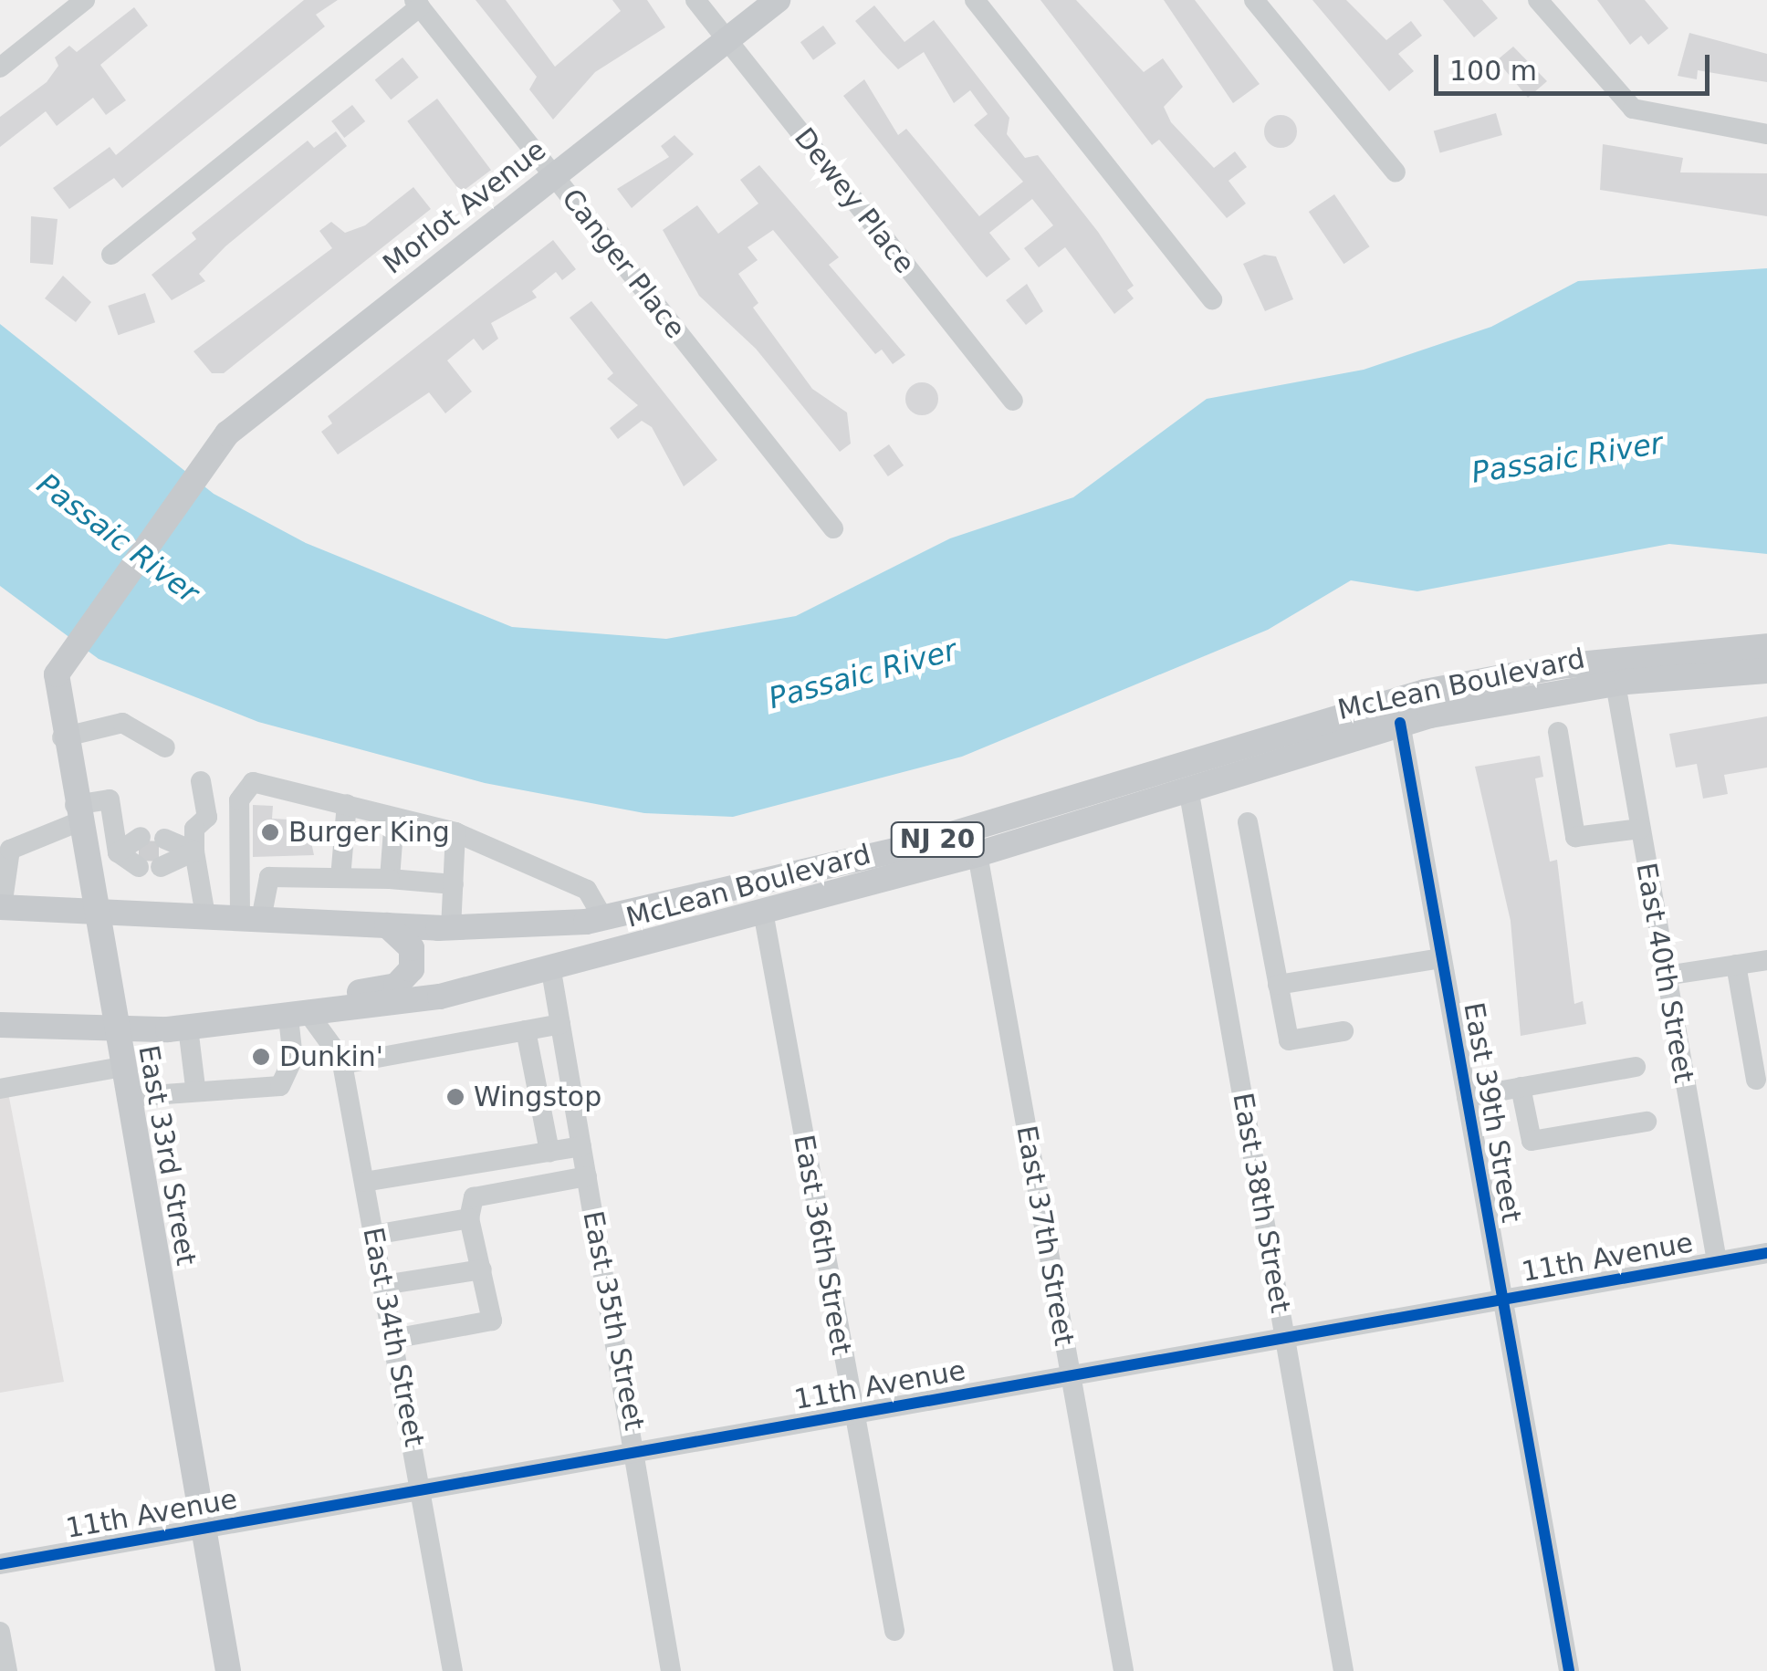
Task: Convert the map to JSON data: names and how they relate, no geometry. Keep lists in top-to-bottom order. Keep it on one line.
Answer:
{"streets":{"main road":["Morlot Avenue","McLean Boulevard","NJ 20","East 33rd Street"],"street":["Dewey Place","Canger Place","East 40th Street","East 39th Street","East 38th Street","East 37th Street","East 36th Street","11th Avenue","East 35th Street","East 34th Street"]},"crossings":[["Dewey Place","Morlot Avenue"],["Morlot Avenue","Canger Place"],["Morlot Avenue","East 33rd Street"],["McLean Boulevard","East 40th Street"],["McLean Boulevard","East 39th Street"],["McLean Boulevard","East 33rd Street"],["McLean Boulevard","East 38th Street"],["McLean Boulevard","East 37th Street"],["McLean Boulevard","East 36th Street"],["McLean Boulevard","East 35th Street"],["McLean Boulevard","East 34th Street"],["East 40th Street","11th Avenue"],["East 39th Street","11th Avenue"],["East 33rd Street","11th Avenue"],["East 38th Street","11th Avenue"],["East 37th Street","11th Avenue"],["East 36th Street","11th Avenue"],["11th Avenue","East 35th Street"],["11th Avenue","East 34th Street"]],"water":["Passaic River"],"places":["Burger King","Dunkin'","Wingstop"],"scale_bar":"100 m"}
